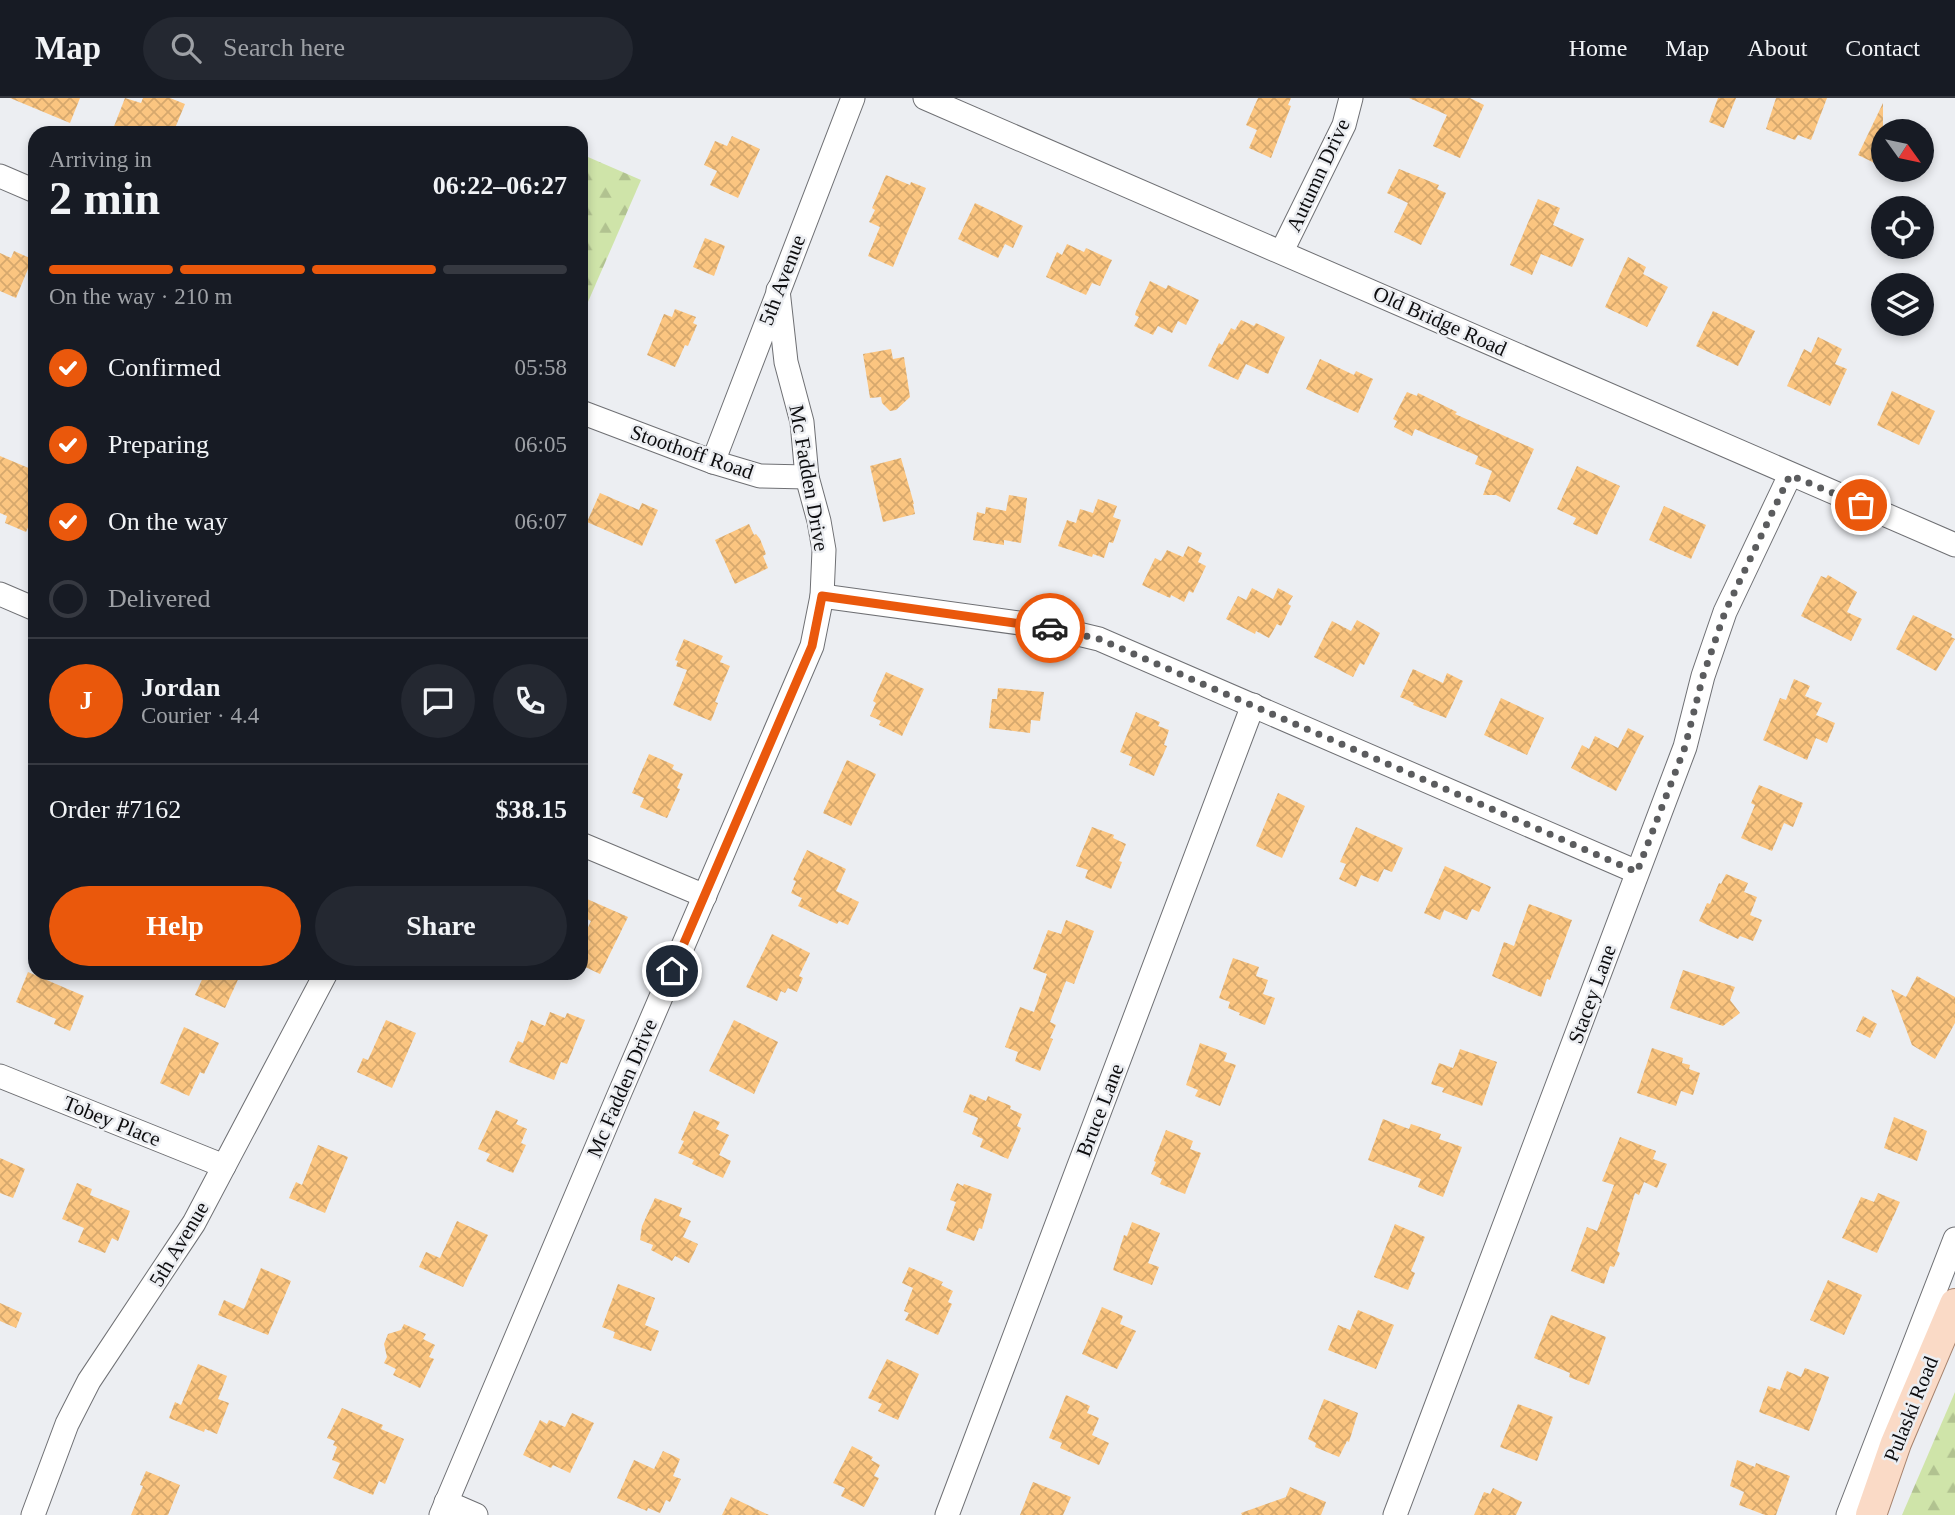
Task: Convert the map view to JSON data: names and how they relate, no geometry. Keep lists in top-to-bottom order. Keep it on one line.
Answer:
{"streets":{"main road":["Pulaski Road"],"street":["Autumn Drive","5th Avenue","Old Bridge Road","Stoothoff Road","Mc Fadden Drive","Stacey Lane","Bruce Lane","Tobey Place"]},"crossings":[["Autumn Drive","Old Bridge Road"],["5th Avenue","Stoothoff Road"],["5th Avenue","Mc Fadden Drive"],["5th Avenue","Tobey Place"],["Old Bridge Road","Stacey Lane"],["Stoothoff Road","Mc Fadden Drive"]],"north":"bottom right","page":{"header":"Map","search":"Search here","nav":["Home","Map","About","Contact"],"heading":["2 min","Arriving in","06:22–06:27"],"panel":["Jordan","Courier · 4.4","Order #7162","$38.15"],"bar":"On the way · 210 m","list":[["Confirmed","05:58"],["Preparing","06:05"],["On the way","06:07"],"Delivered"],"round":"J","buttons":["Help","Share"]}}
